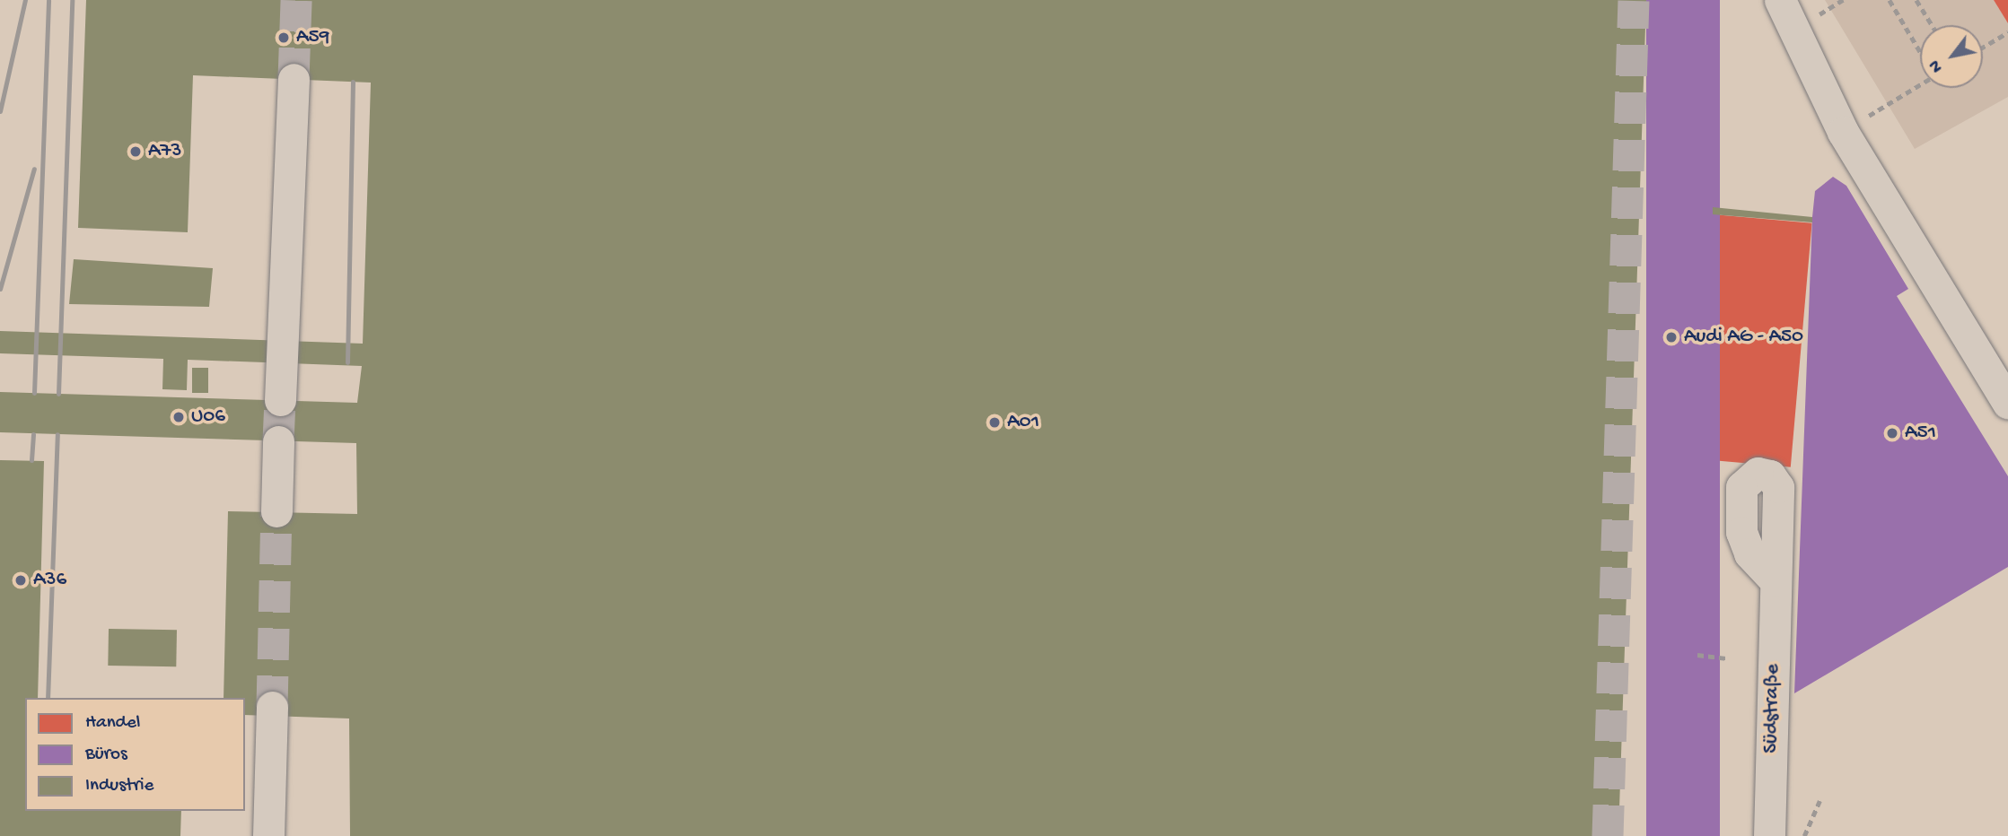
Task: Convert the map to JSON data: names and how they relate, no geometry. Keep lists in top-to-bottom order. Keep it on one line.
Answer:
{"streets":{"lane":["Südstraße"]},"places":["A59","A73","Audi AG - A50","U06","A01","A51","A36"],"legend":["Handel","Büros","Industrie"],"north":"bottom left"}
